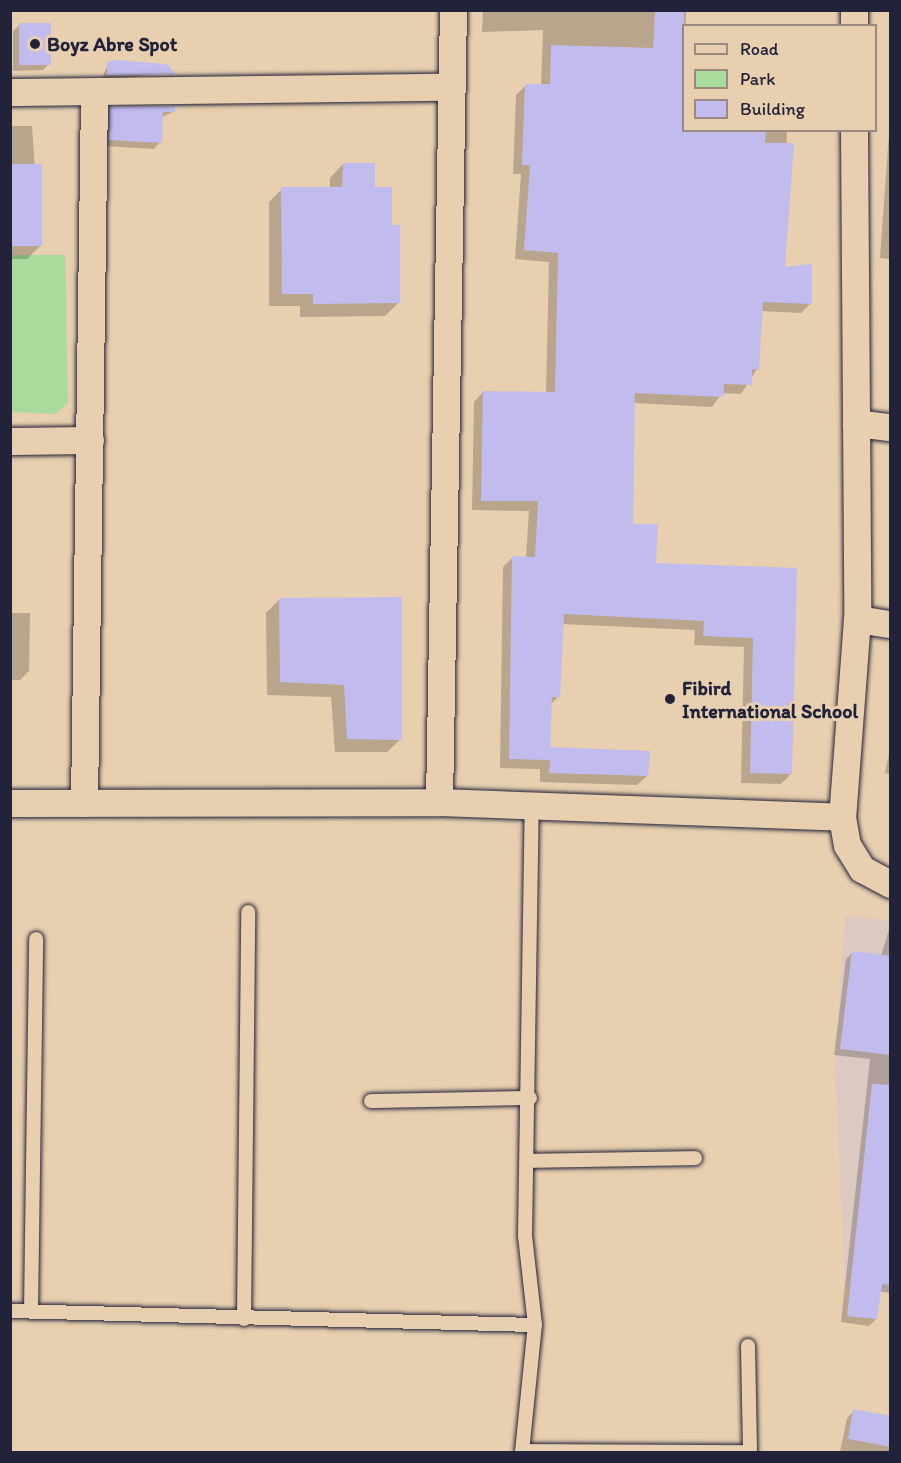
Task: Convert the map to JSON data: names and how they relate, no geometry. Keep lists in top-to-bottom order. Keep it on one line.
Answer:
{"places":["Boyz Abre Spot","Fibird International School"],"legend":["Road","Park","Building"]}
